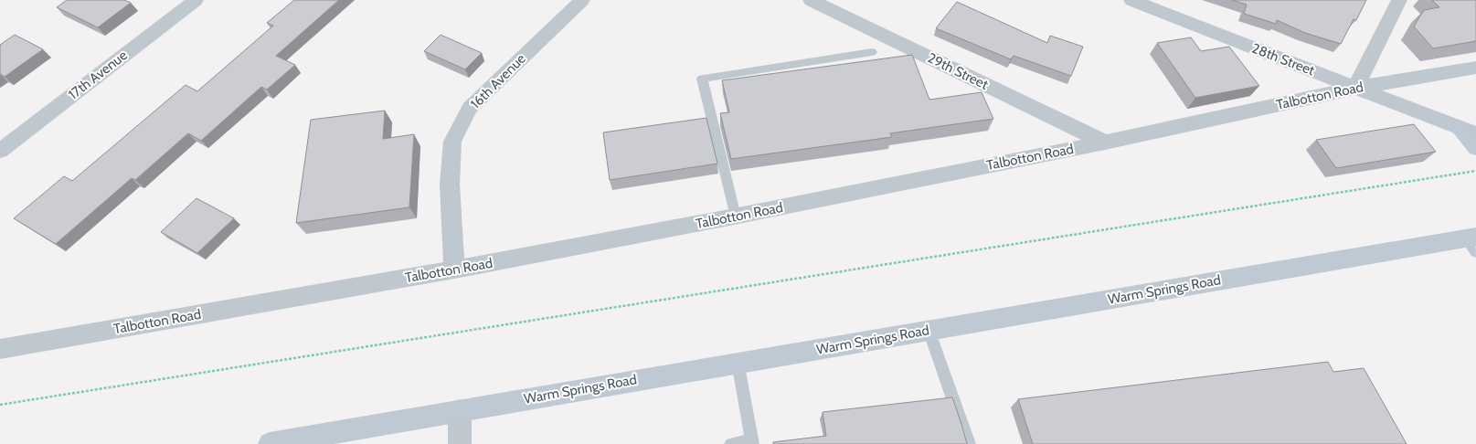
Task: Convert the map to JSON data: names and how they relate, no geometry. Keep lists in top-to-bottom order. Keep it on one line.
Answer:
{"streets":{"main road":["Warm Springs Road"],"street":["28th Street","29th Street","17th Avenue","16th Avenue","Talbotton Road"]},"crossings":[["28th Street","Talbotton Road"],["29th Street","Talbotton Road"],["16th Avenue","Talbotton Road"]]}
